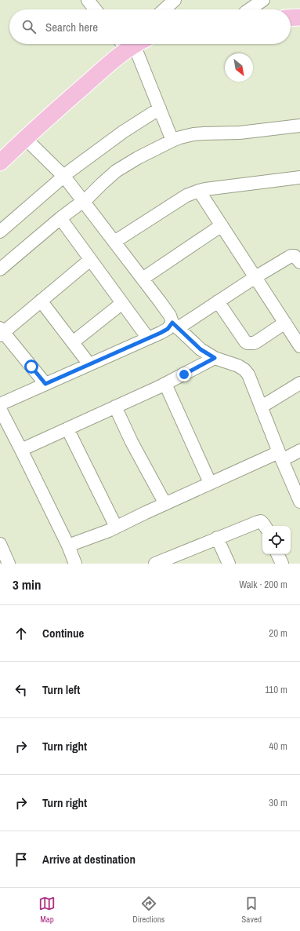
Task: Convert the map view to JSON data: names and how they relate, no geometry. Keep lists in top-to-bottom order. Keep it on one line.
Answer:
{"north":"bottom right","page":{"search":"Search here","heading":["3 min","Walk · 200 m"],"list":[["Continue","20 m"],["Turn left","110 m"],["Turn right","40 m"],["Turn right","30 m"],"Arrive at destination"],"nav":["Map","Directions","Saved"]}}
